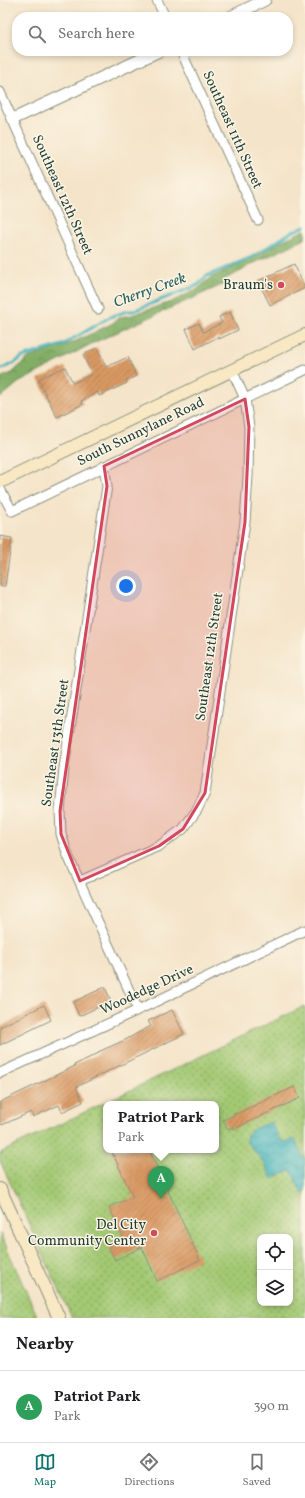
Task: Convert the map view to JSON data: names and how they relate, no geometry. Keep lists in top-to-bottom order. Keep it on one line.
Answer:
{"streets":{"main road":["South Sunnylane Road"],"street":["Southeast 11th Street","Southeast 12th Street","Southeast 13th Street","Woodedge Drive"]},"crossings":[["Southeast 12th Street","South Sunnylane Road"],["Southeast 12th Street","Southeast 13th Street"],["South Sunnylane Road","Southeast 13th Street"],["Southeast 13th Street","Woodedge Drive"]],"water":["Cherry Creek"],"places":["Braum's","Del City Community Center"],"page":{"search":"Search here","popup":["Patriot Park","Park"],"pins":"A","heading":"Nearby","list":[{"mark":"A","name":"Patriot Park","note":"Park","value":"390 m"}],"nav":["Map","Directions","Saved"]}}
